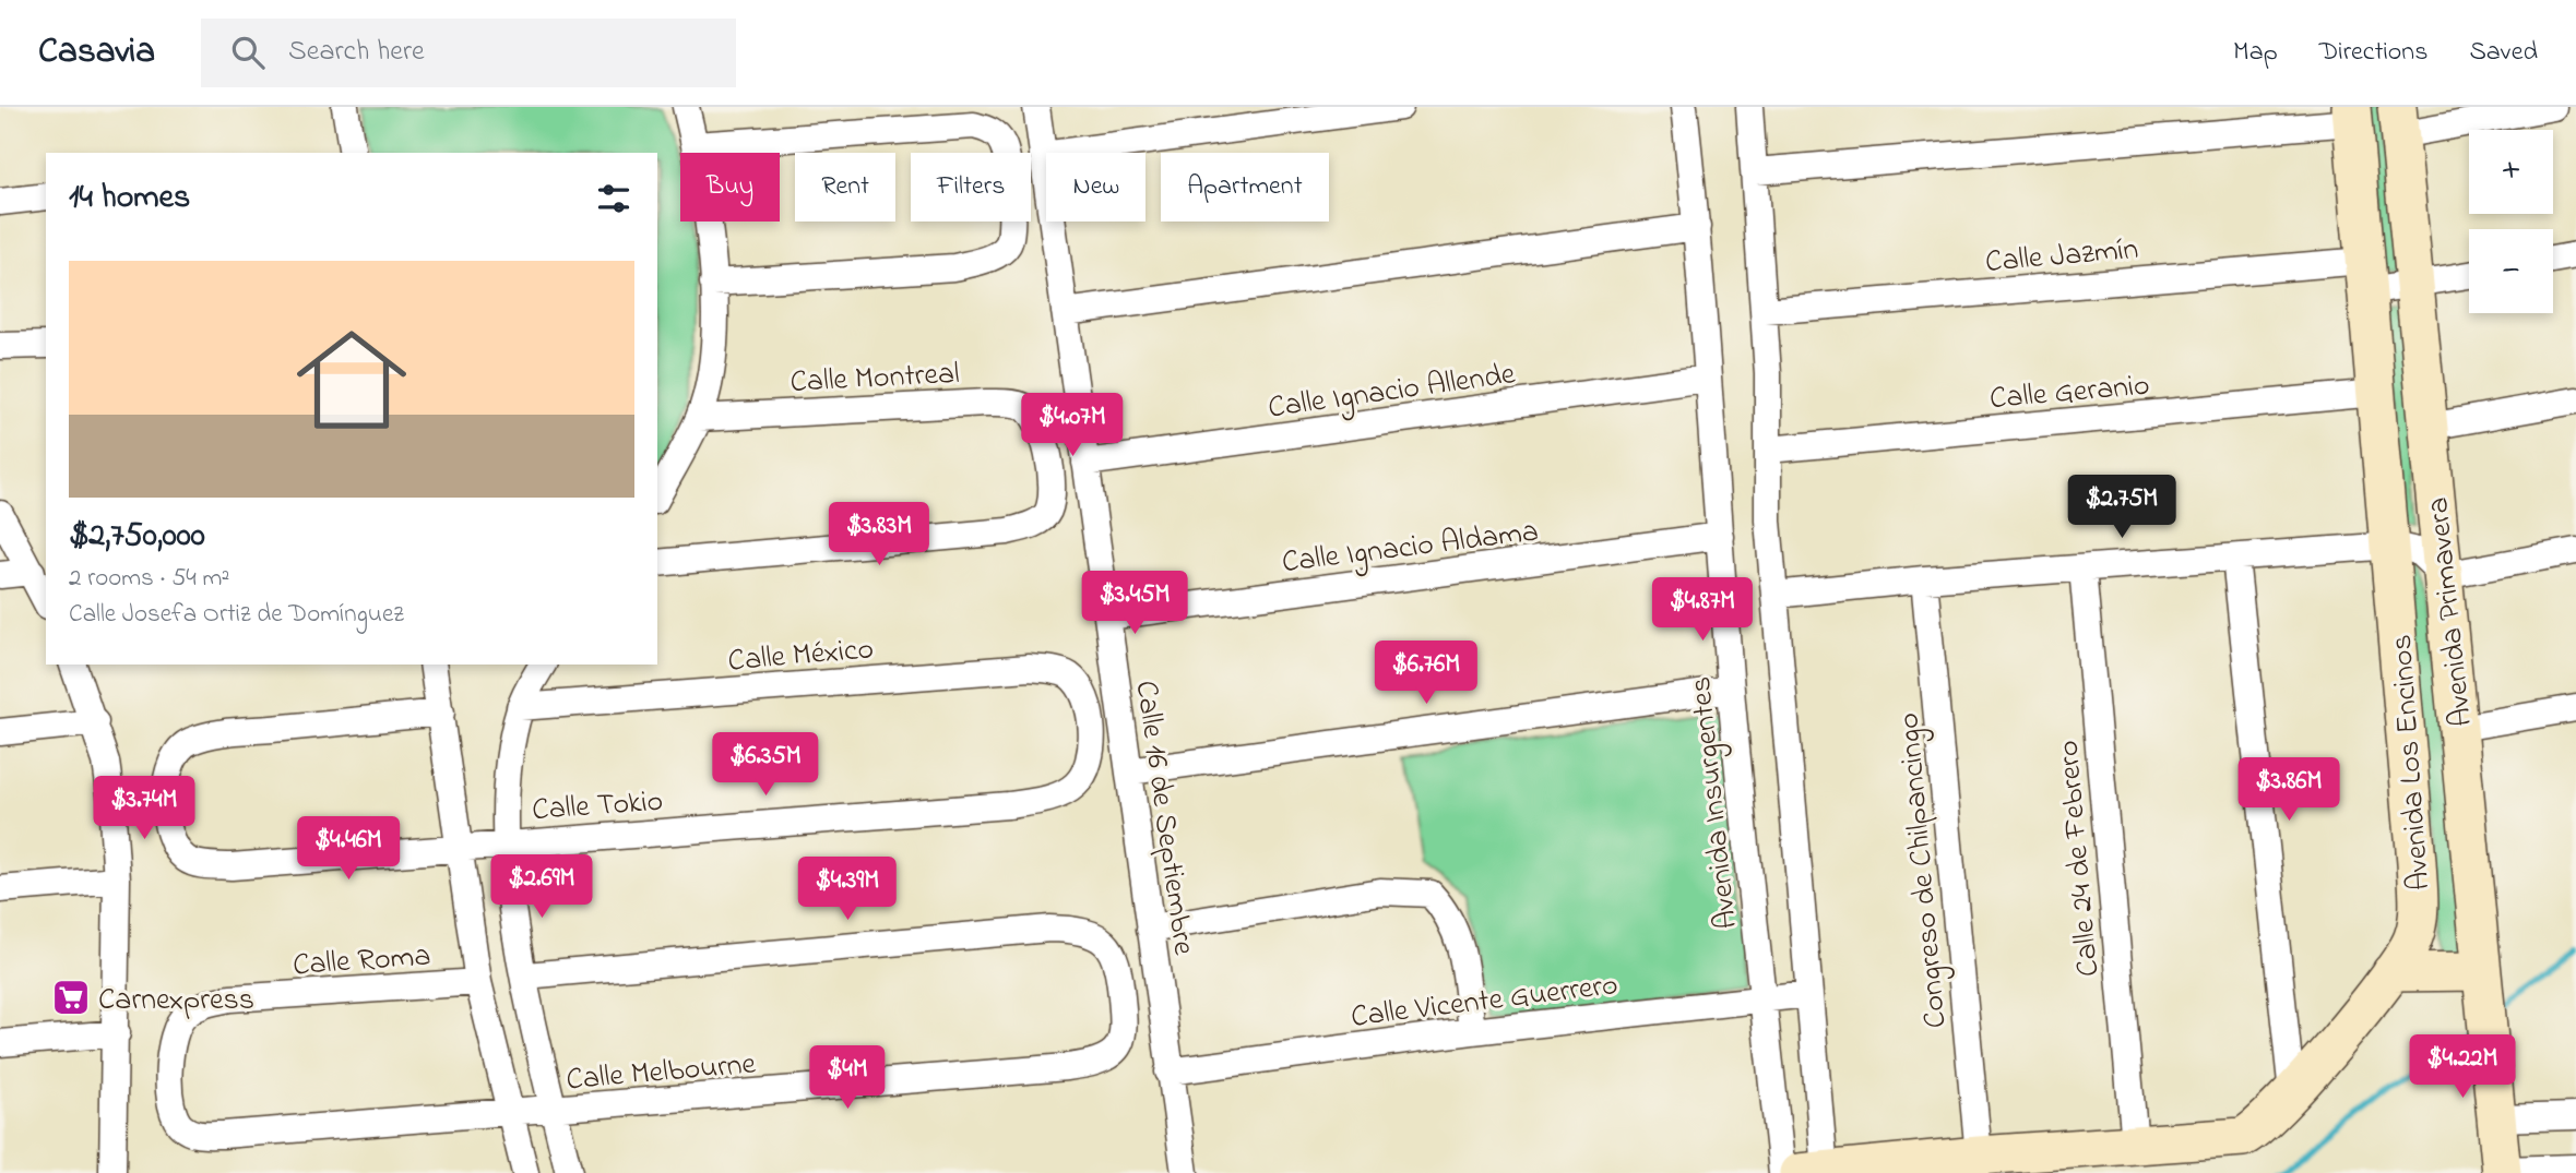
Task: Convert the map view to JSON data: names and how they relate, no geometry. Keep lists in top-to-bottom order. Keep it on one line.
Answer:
{"streets":{"street":["Calle Jazmín","Calle Montreal","Calle Ignacio Allende","Calle Geranio","Calle Ignacio Aldama","Avenida Primavera","Calle México","Avenida Los Encinos","Calle Tokio","Avenida Insurgentes","Calle 16 de Septiembre","Calle 24 de Febrero","Congreso de Chilpancingo","Calle Roma","Calle Vicente Guerrero","Calle Melbourne"]},"crossings":[["Calle Jazmín","Avenida Primavera"],["Calle Ignacio Allende","Avenida Insurgentes"],["Calle Ignacio Allende","Calle 16 de Septiembre"],["Calle Geranio","Avenida Primavera"],["Calle Ignacio Aldama","Avenida Insurgentes"],["Calle Ignacio Aldama","Calle 16 de Septiembre"],["Avenida Primavera","Avenida Los Encinos"],["Calle México","Calle Tokio"],["Avenida Los Encinos","Calle 24 de Febrero"],["Avenida Los Encinos","Congreso de Chilpancingo"],["Avenida Insurgentes","Calle Vicente Guerrero"],["Calle 16 de Septiembre","Calle Vicente Guerrero"],["Calle Roma","Calle Melbourne"]],"places":{"supermarket":["Carnexpress"]},"page":{"header":"Casavia","search":"Search here","nav":["Map","Directions","Saved"],"map_buttons":["+","−"],"chip":["Buy","Rent","Filters","New","Apartment"],"heading":"14 homes","list":[{"name":"$2,750,000","note":"2 rooms · 54 m² · Calle Josefa Ortiz de Domínguez"}],"price":["$4.07M","$2.75M","$3.83M","$3.45M","$4.87M","$6.76M","$6.35M","$3.86M","$3.74M","$4.46M","$2.69M","$4.39M","$4.22M","$4M"]}}
